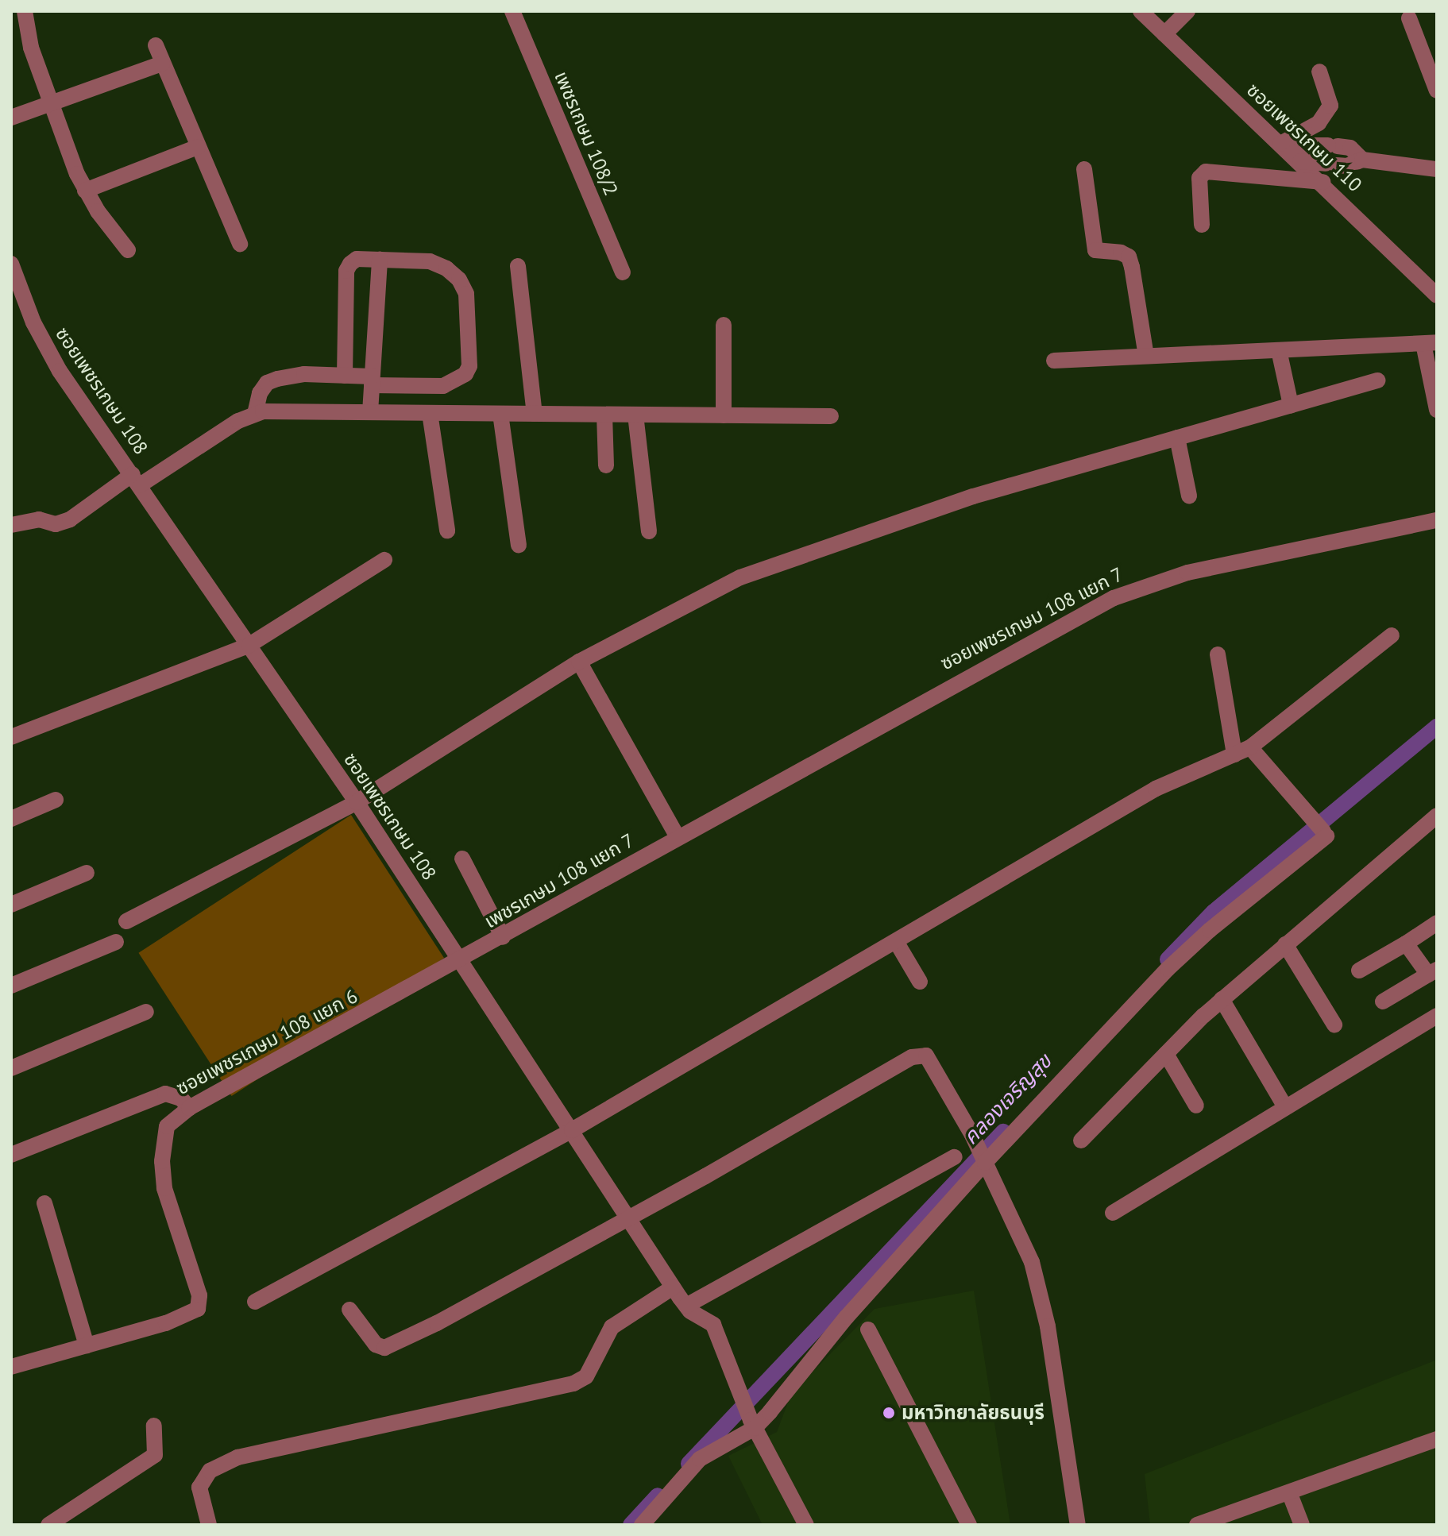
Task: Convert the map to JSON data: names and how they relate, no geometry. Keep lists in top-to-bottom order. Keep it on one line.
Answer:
{"streets":{"street":["เพชรเกษม 108/2","ซอยเพชรเกษม 110","ซอยเพชรเกษม 108","ซอยเพชรเกษม 108 แยก 7","เพชรเกษม 108 แยก 7","ซอยเพชรเกษม 108 แยก 6"]},"crossings":[["ซอยเพชรเกษม 108","เพชรเกษม 108 แยก 7"],["ซอยเพชรเกษม 108","ซอยเพชรเกษม 108 แยก 6"],["ซอยเพชรเกษม 108 แยก 7","เพชรเกษม 108 แยก 7"],["เพชรเกษม 108 แยก 7","ซอยเพชรเกษม 108 แยก 6"]],"water":["คลองเจริญสุข"],"places":["มหาวิทยาลัยธนบุรี"]}
